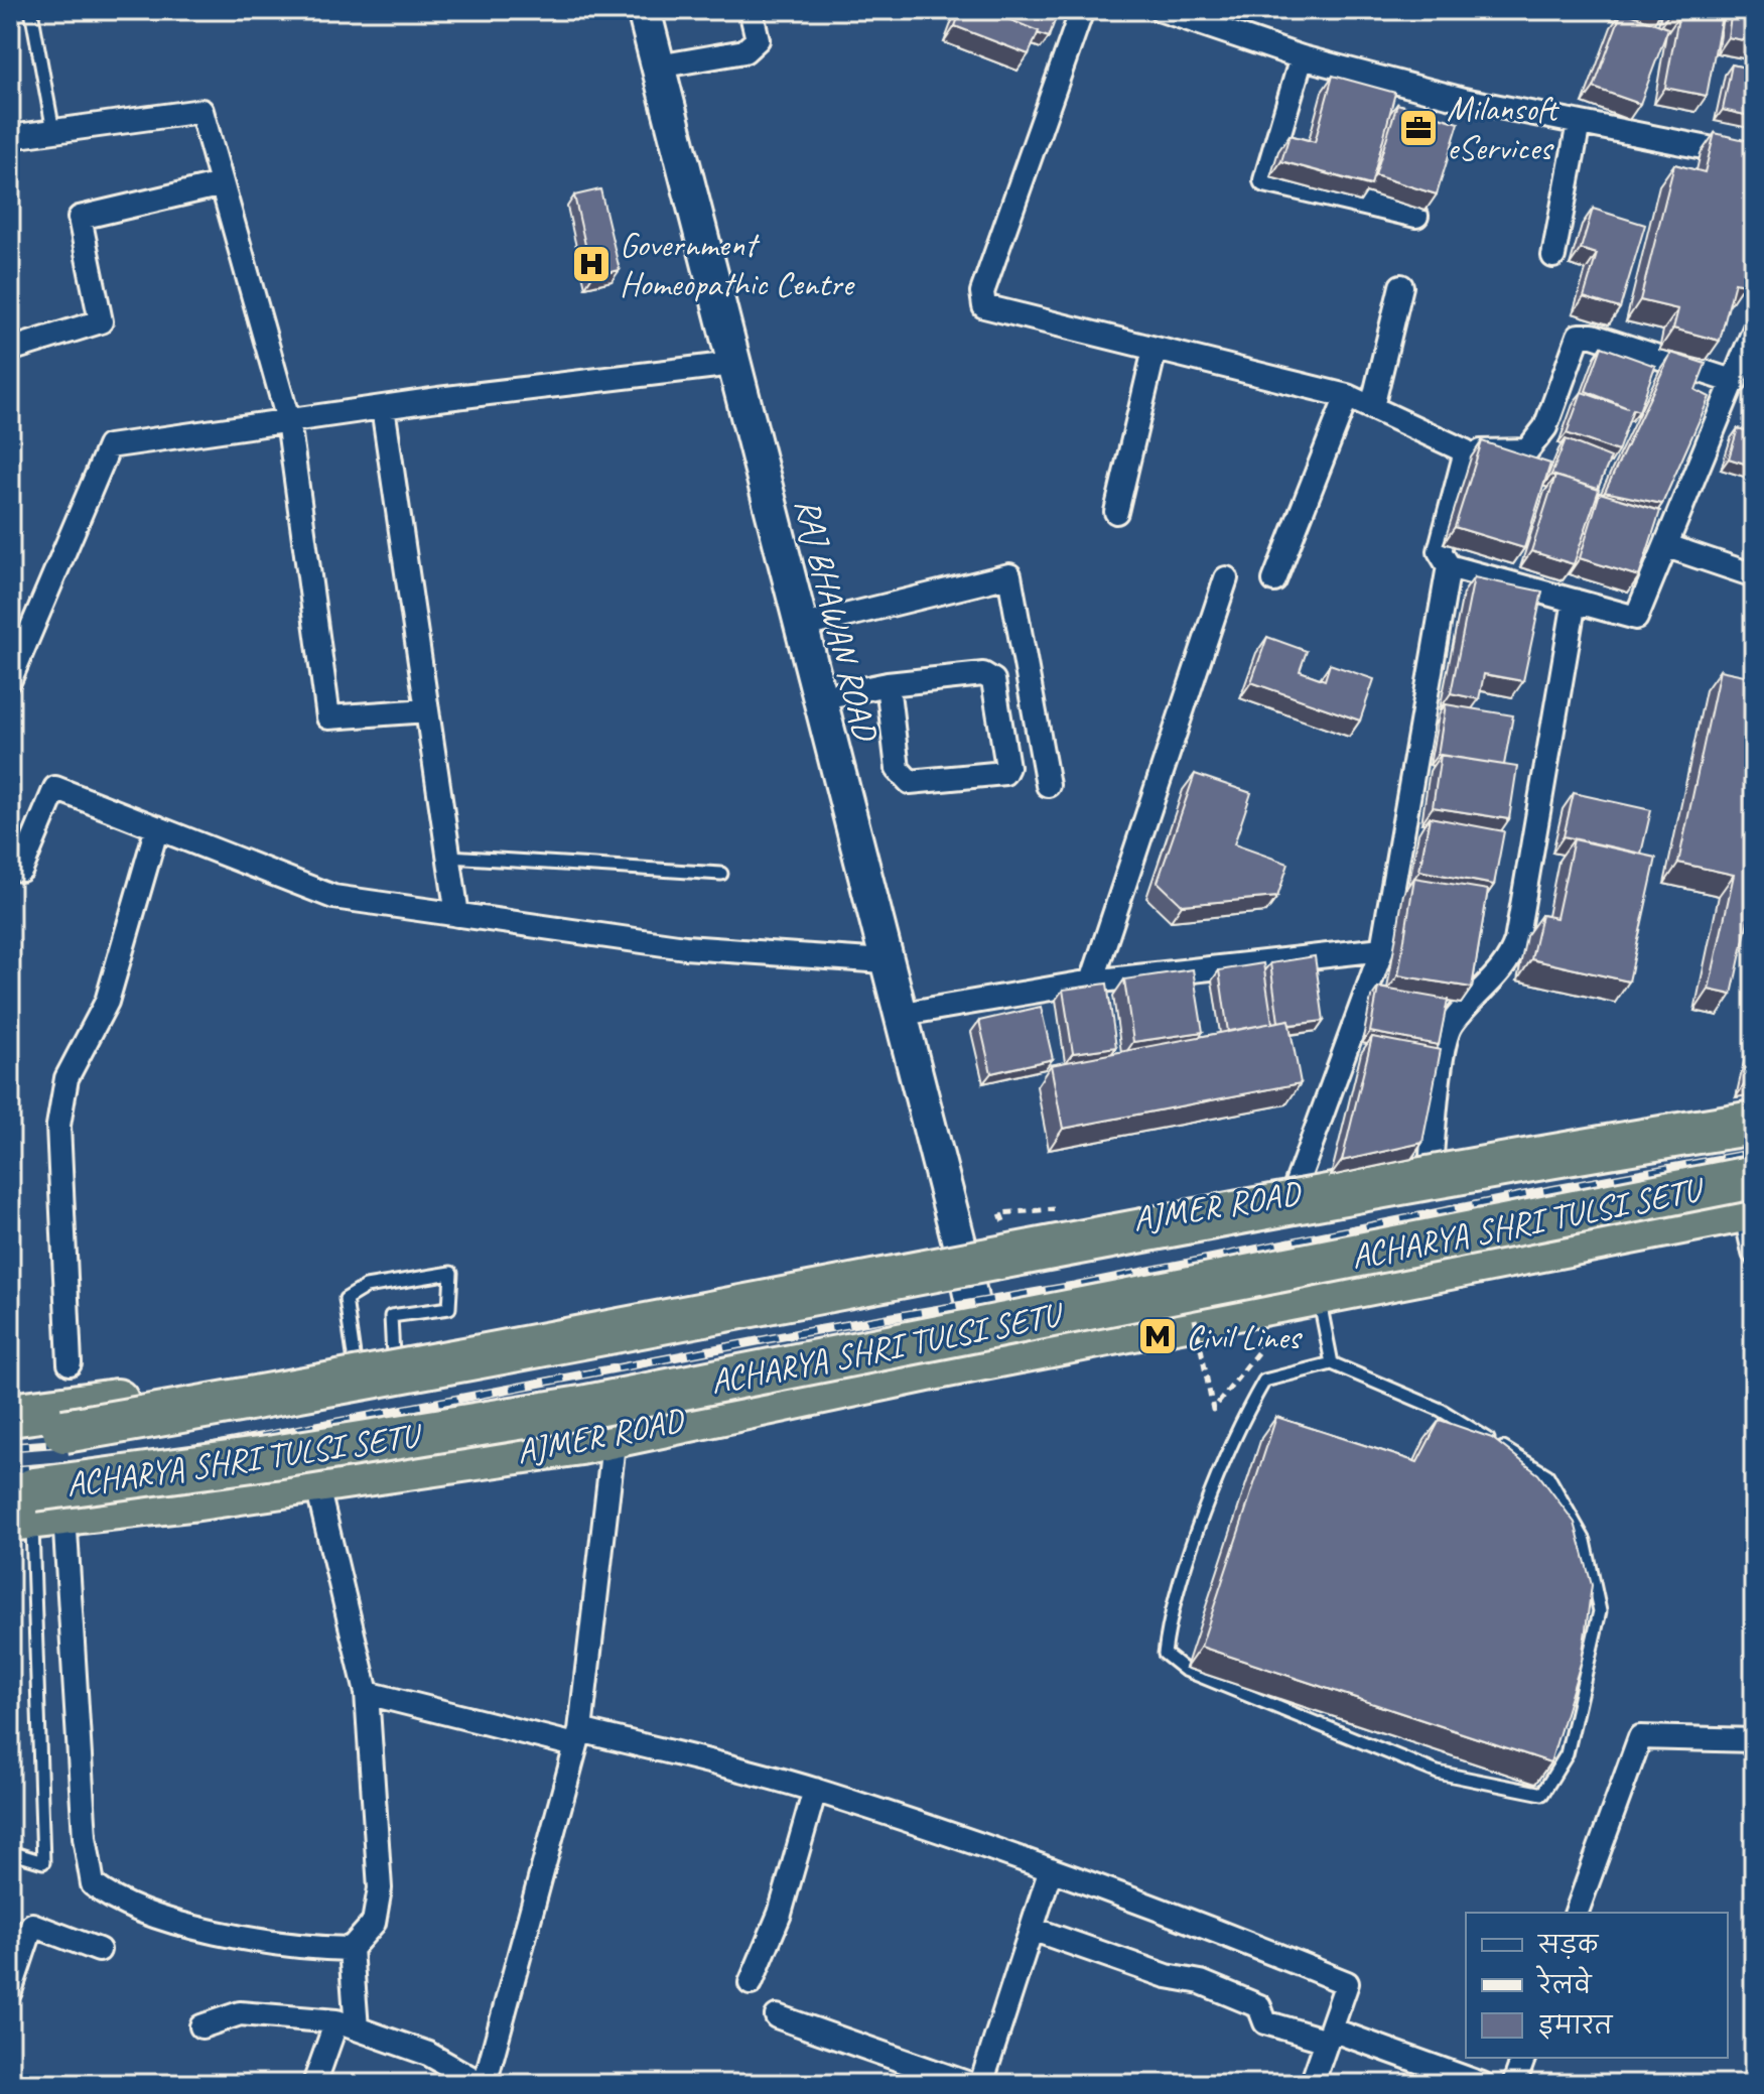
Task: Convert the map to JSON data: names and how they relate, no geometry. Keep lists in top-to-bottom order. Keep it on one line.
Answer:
{"streets":{"highway":["AJMER ROAD","ACHARYA SHRI TULSI SETU"],"street":["RAJ BHAWAN ROAD"]},"crossings":[["RAJ BHAWAN ROAD","AJMER ROAD"],["AJMER ROAD","ACHARYA SHRI TULSI SETU"]],"places":{"office":["Milansoft eServices"],"hospital":["Government Homeopathic Centre"],"metro station":["Civil Lines"]},"legend":["सड़क","रेलवे","इमारत"]}
